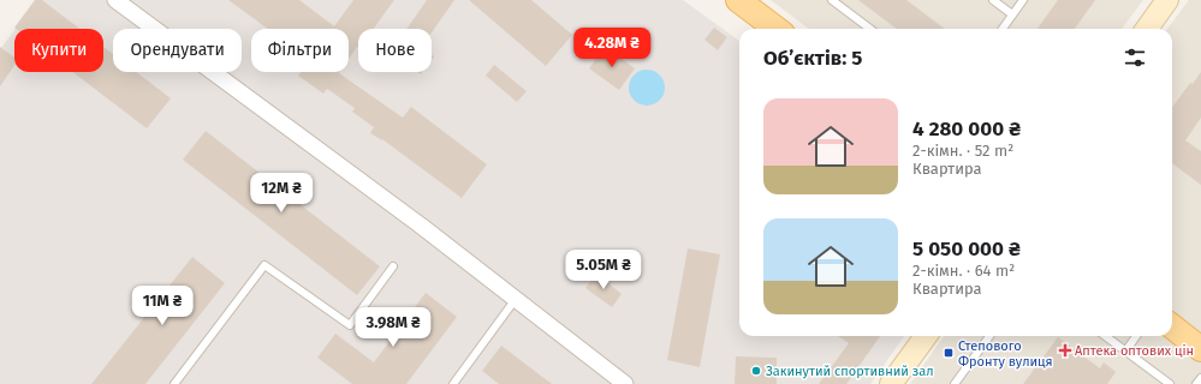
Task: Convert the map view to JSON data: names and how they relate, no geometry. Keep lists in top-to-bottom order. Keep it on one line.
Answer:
{"places":{"health":["Аптека оптових цін"],"transit":["Степового Фронту вулиця"],"other":["Закинутий спортивний зал"]},"page":{"price":["4.28M ₴","12M ₴","5.05M ₴","11M ₴","3.98M ₴"],"chip":["Купити","Орендувати","Фільтри","Нове"],"heading":"Об’єктів: 5","list":[{"name":"4 280 000 ₴","note":"2-кімн. · 52 m² · Квартира"},{"name":"5 050 000 ₴","note":"2-кімн. · 64 m² · Квартира"}]}}
